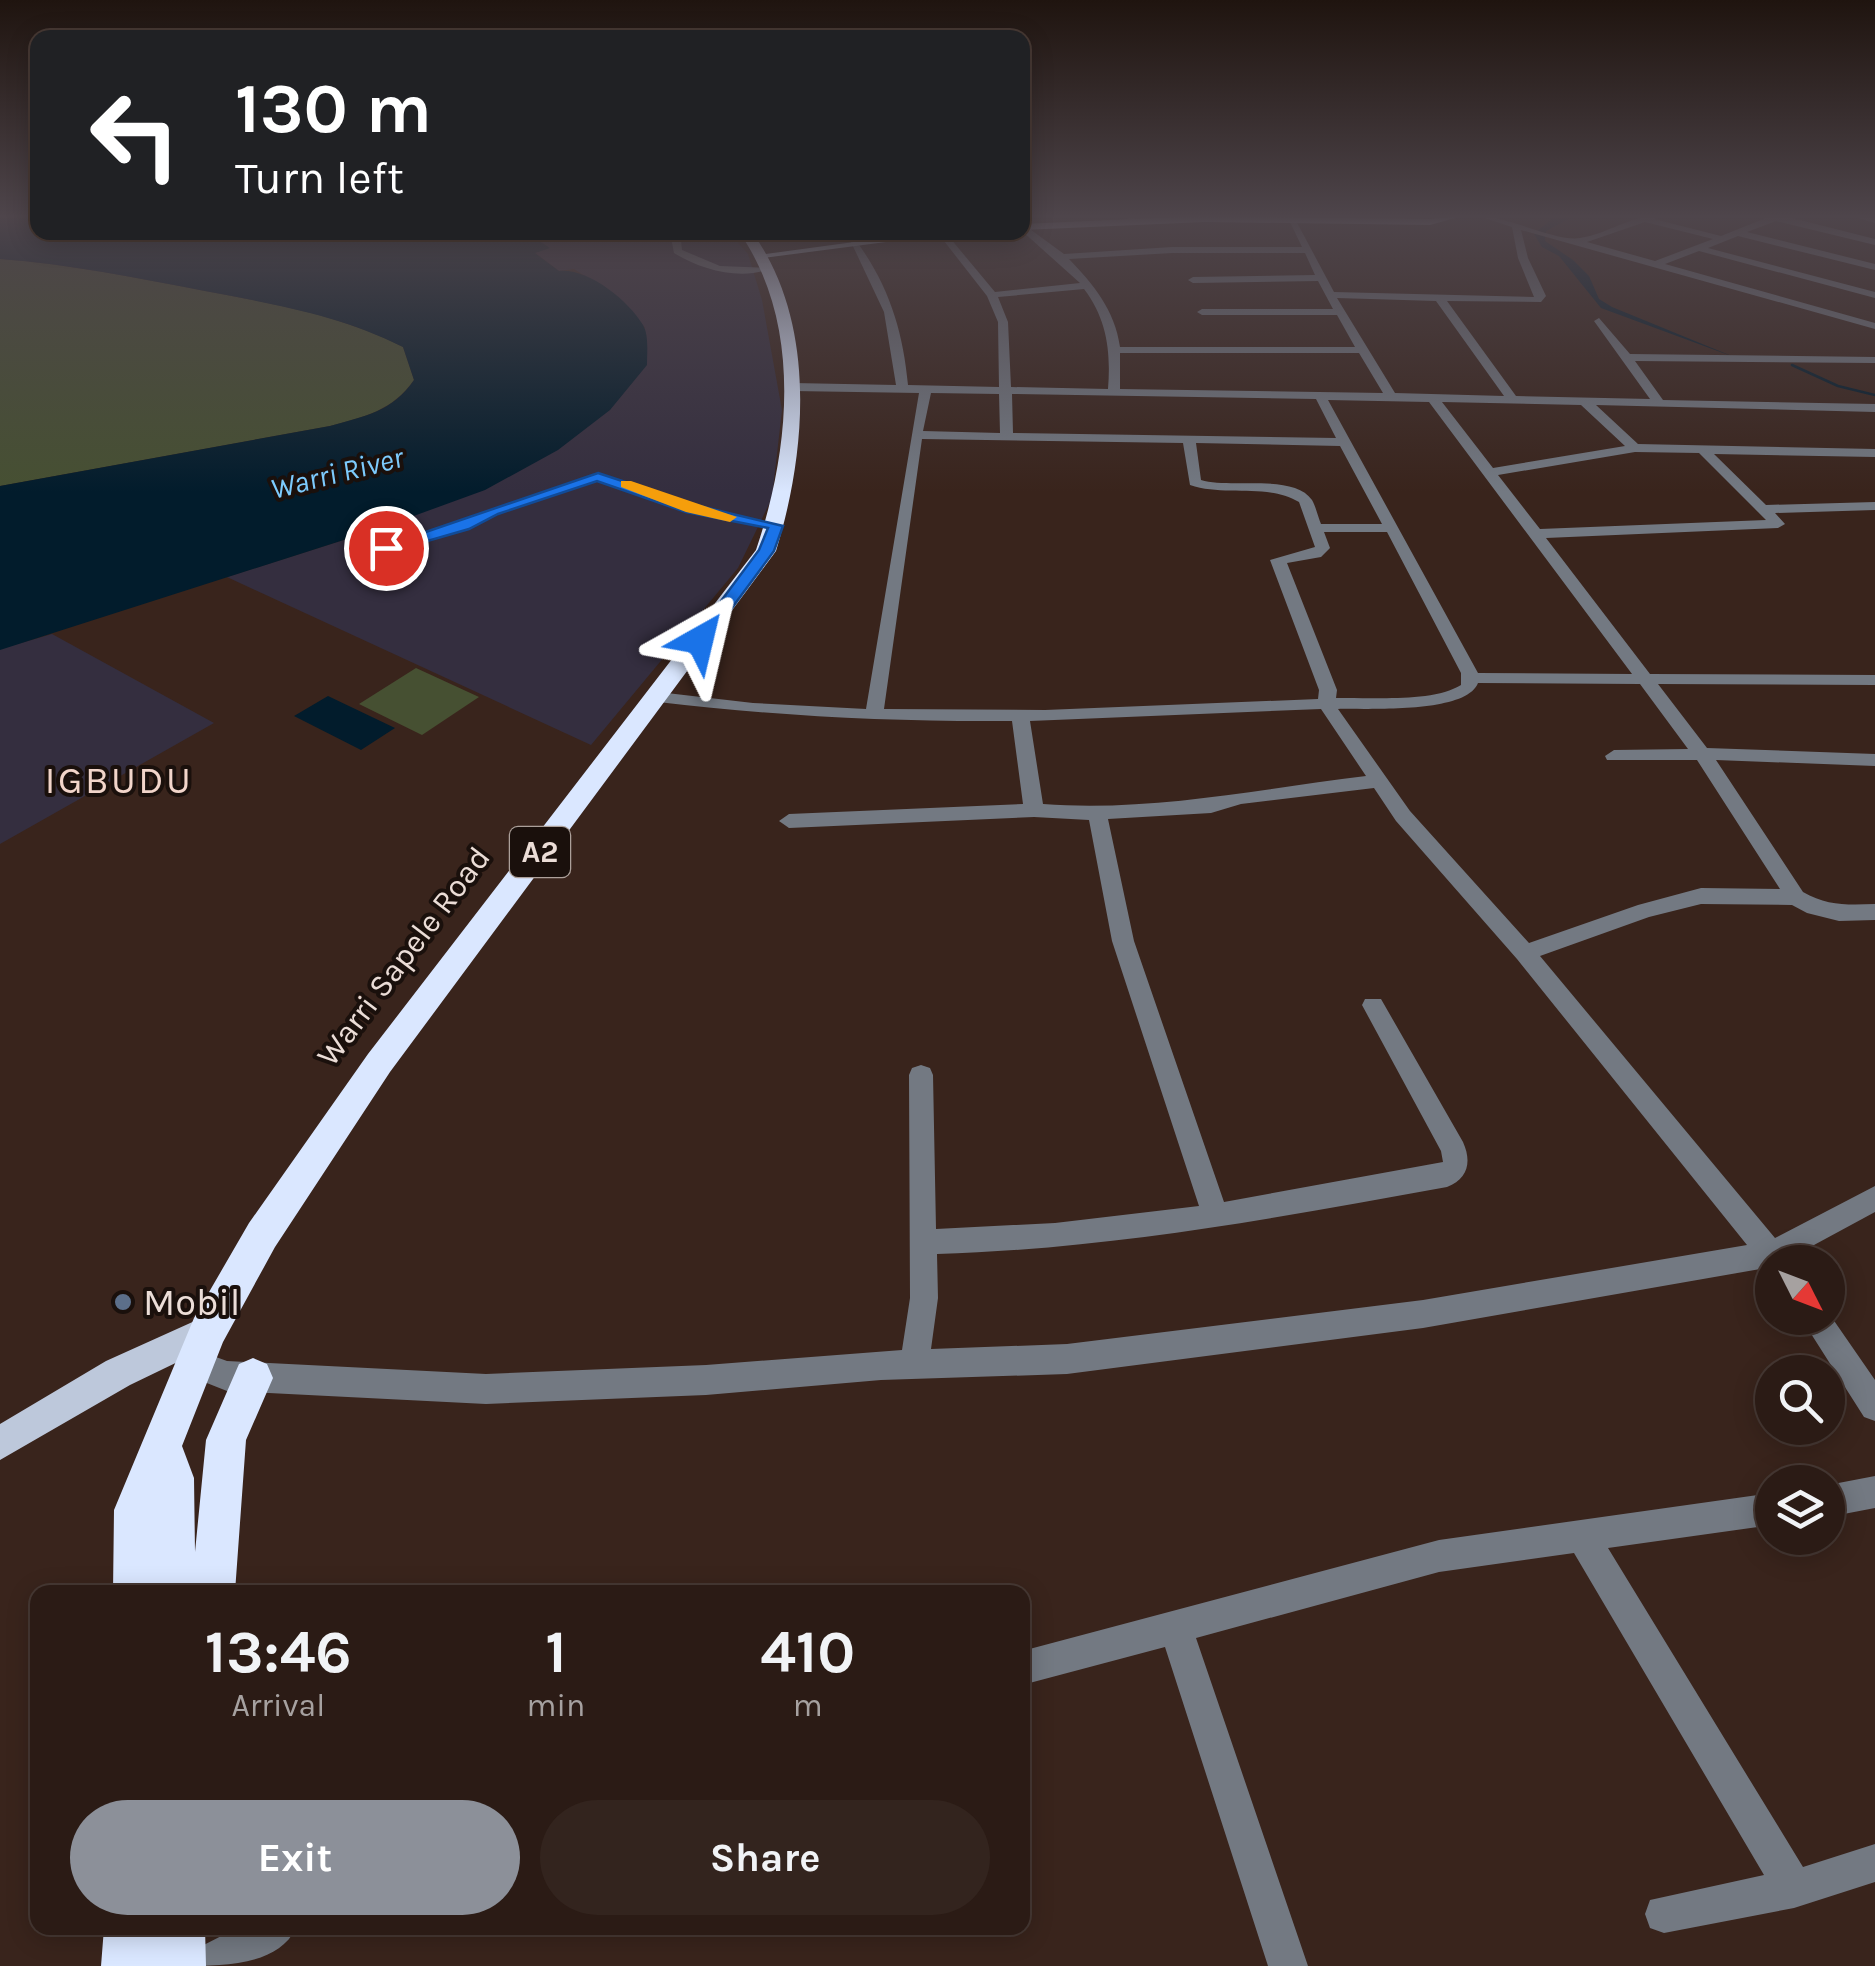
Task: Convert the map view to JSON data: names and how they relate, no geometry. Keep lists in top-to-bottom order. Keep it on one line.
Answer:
{"streets":{"highway":["A2","Warri Sapele Road"]},"districts":["IGBUDU"],"water":["Warri River"],"places":["Mobil"],"north":"bottom right","page":{"turn":["130 m","Turn left"],"eta":["13:46","Arrival","1","min","410","m"],"buttons":["Exit","Share"]}}
